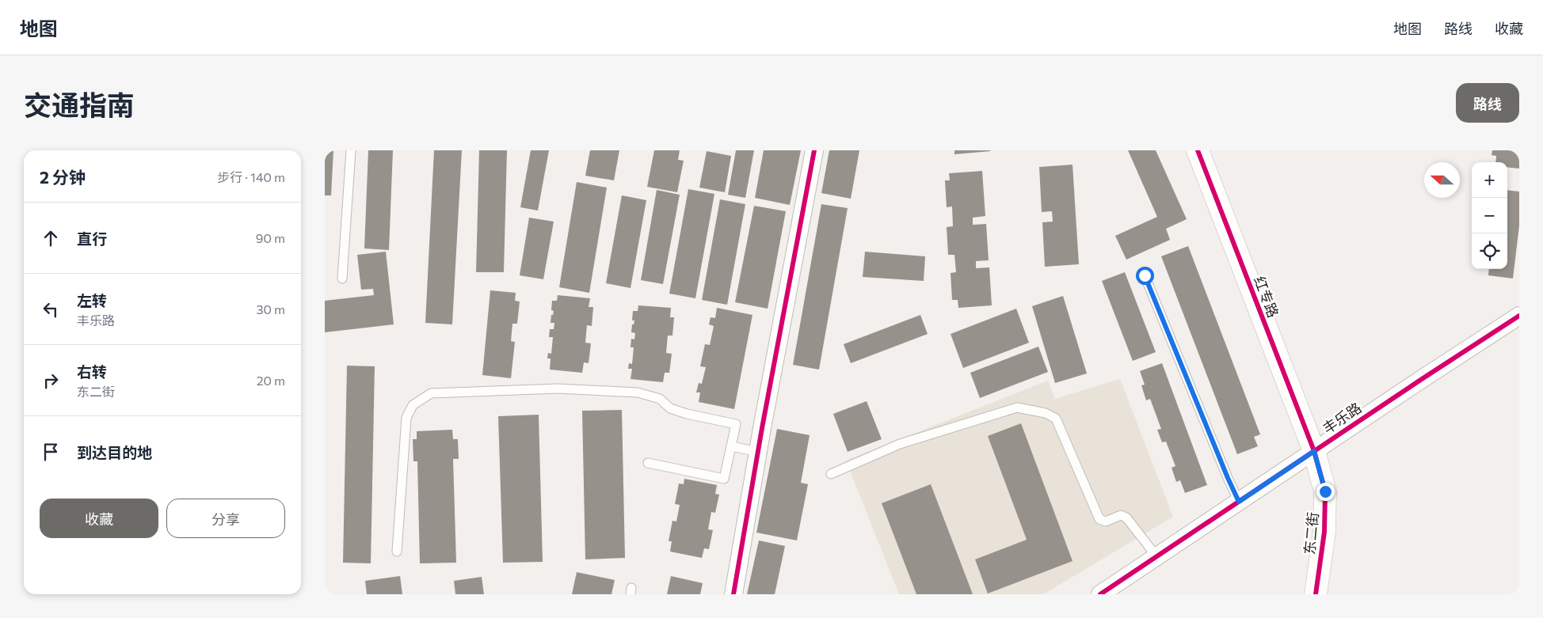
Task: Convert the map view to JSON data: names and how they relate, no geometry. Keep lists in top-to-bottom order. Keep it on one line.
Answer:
{"streets":{"street":["红专路","丰乐路","东二街"]},"crossings":[["红专路","丰乐路"],["红专路","东二街"],["丰乐路","东二街"]],"north":"left","page":{"header":"地图","nav":["地图","路线","收藏"],"title":"交通指南","buttons":["路线",["收藏","分享"]],"heading":["2 分钟","步行 · 140 m"],"map_buttons":["+","−"],"list":[["直行","90 m"],["左转","丰乐路","30 m"],["右转","东二街","20 m"],"到达目的地"]}}
